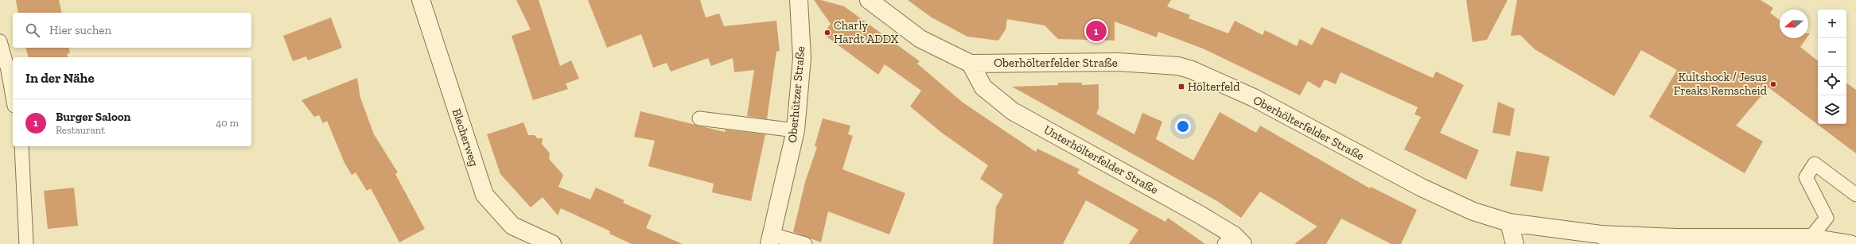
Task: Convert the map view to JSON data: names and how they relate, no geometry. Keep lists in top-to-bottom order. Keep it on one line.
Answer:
{"streets":{"street":["Oberhölterfelder Straße","Oberhützer Straße","Blecherweg","Unterhölterfelder Straße"]},"crossings":[["Oberhölterfelder Straße","Unterhölterfelder Straße"]],"places":{"other":["Charly Hardt ADDX","Kultshock / Jesus Freaks Remscheid"],"transit":["Hölterfeld"]},"north":"left","page":{"map_buttons":["+","−"],"search":"Hier suchen","pins":"1","heading":"In der Nähe","list":[{"mark":"1","name":"Burger Saloon","note":"Restaurant","value":"40 m"}]}}
